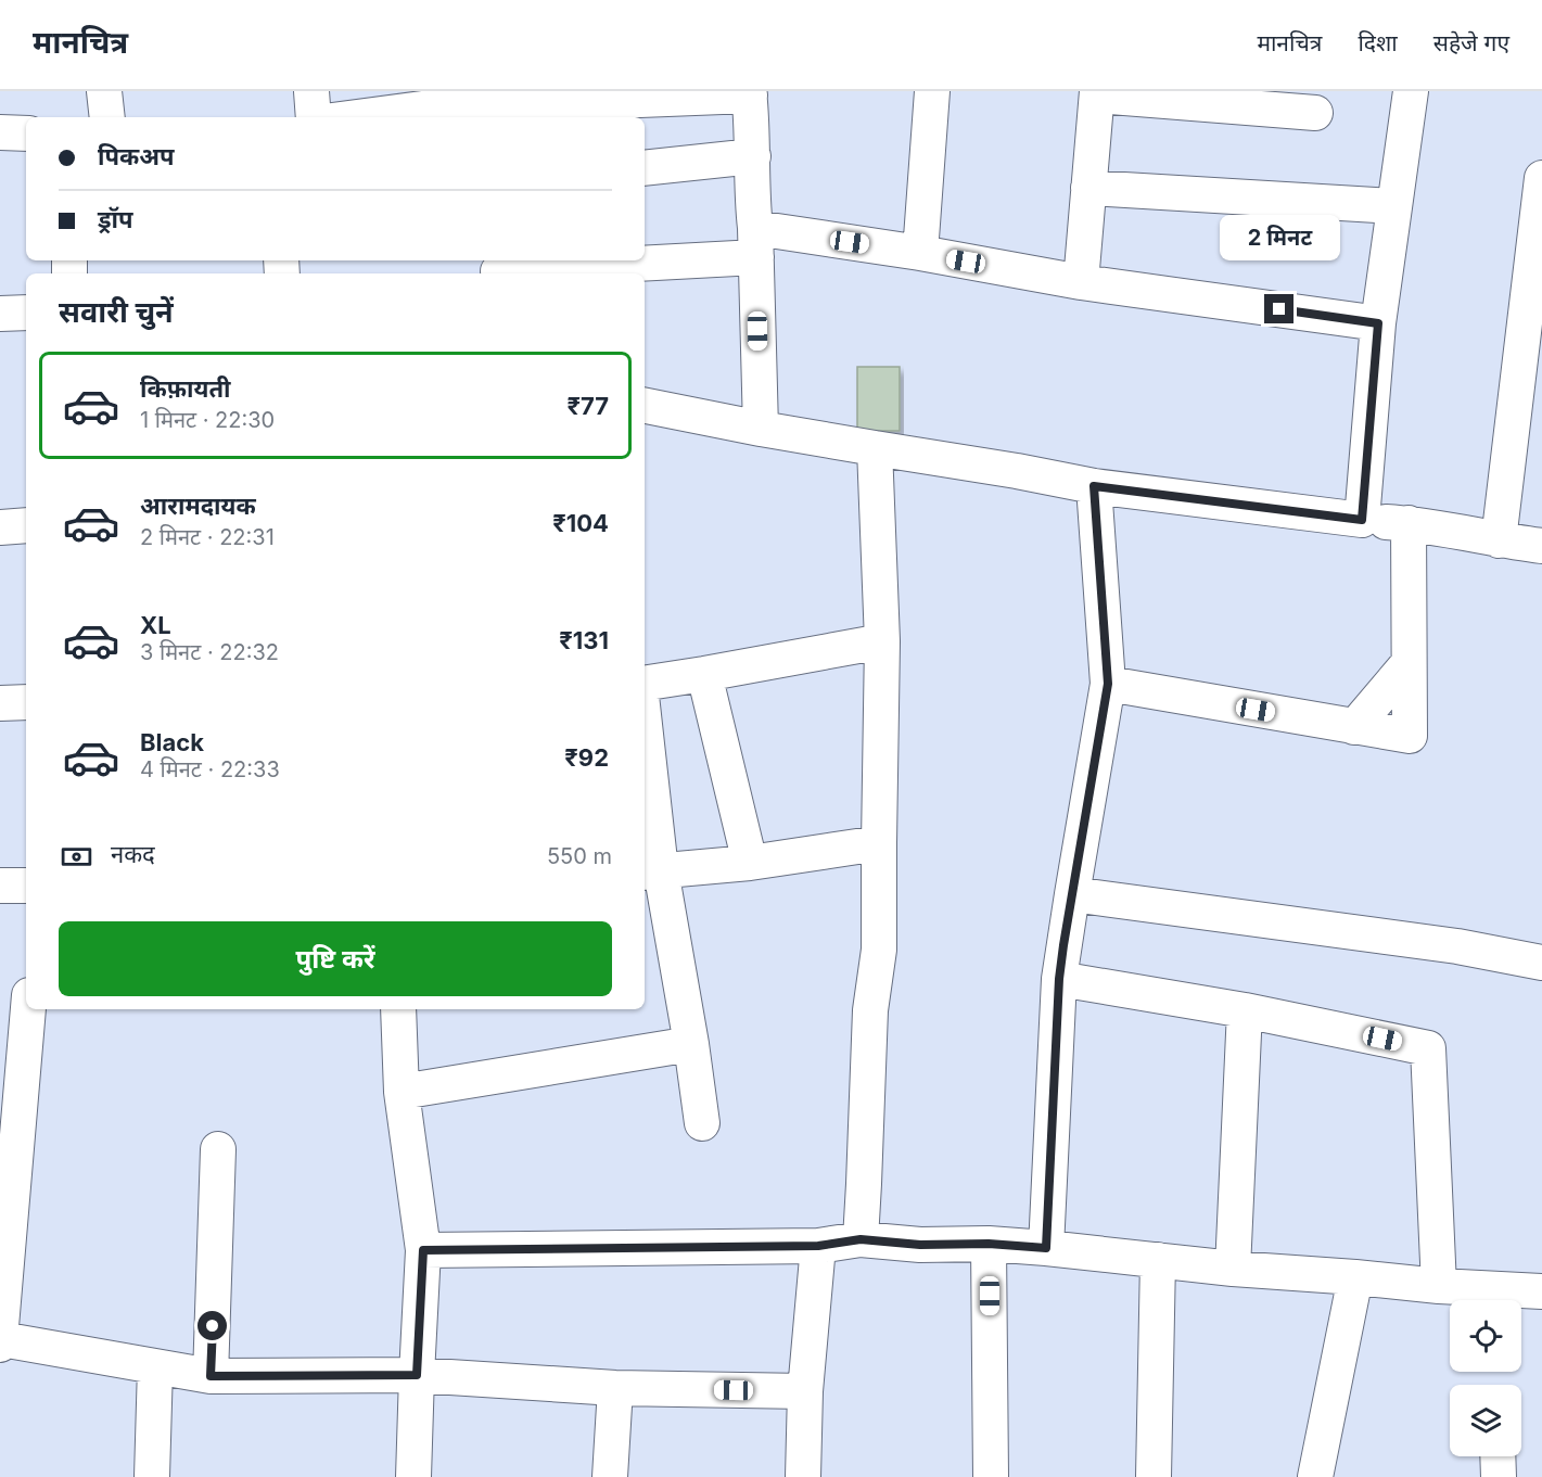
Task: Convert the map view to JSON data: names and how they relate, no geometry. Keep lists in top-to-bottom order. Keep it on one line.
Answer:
{"page":{"header":"मानचित्र","nav":["मानचित्र","दिशा","सहेजे गए"],"banner":["पिकअप","ड्रॉप"],"bubble":"2 मिनट","heading":"सवारी चुनें","list":[{"name":"किफ़ायती","note":"1 मिनट · 22:30","value":"₹77"},{"name":"आरामदायक","note":"2 मिनट · 22:31","value":"₹104"},{"name":"XL","note":"3 मिनट · 22:32","value":"₹131"},{"name":"Black","note":"4 मिनट · 22:33","value":"₹92"}],"pay":["नकद","550 m"],"buttons":"पुष्टि करें"}}
